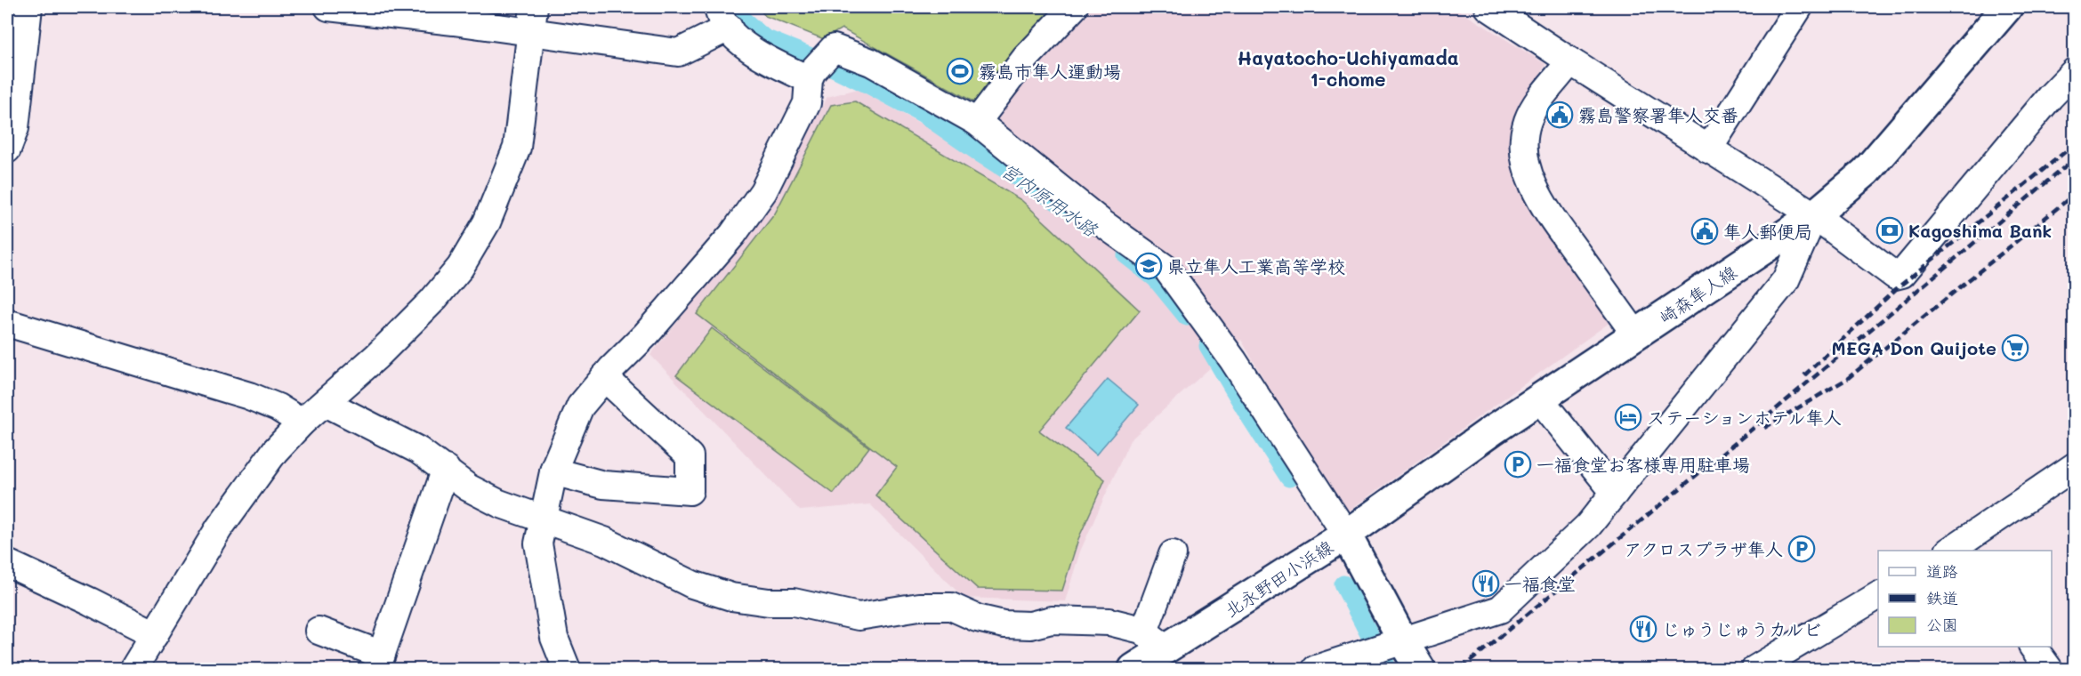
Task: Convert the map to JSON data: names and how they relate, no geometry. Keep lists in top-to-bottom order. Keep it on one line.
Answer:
{"streets":{"main road":["崎森隼人線","北永野田小浜線"]},"crossings":[["崎森隼人線","北永野田小浜線"]],"districts":["Hayatocho-Uchiyamada 1-chome"],"water":["宮内原用水路"],"places":{"sports":["霧島市隼人運動場"],"public building":["霧島警察署隼人交番","隼人郵便局"],"bank":["Kagoshima Bank"],"school or university":["県立隼人工業高等学校"],"supermarket":["MEGA Don Quijote"],"hotel":["ステーションホテル隼人"],"parking":["一福食堂お客様専用駐車場","アクロスプラザ隼人"],"restaurant":["一福食堂","じゅうじゅうカルビ"]},"legend":["道路","鉄道","公園"]}
